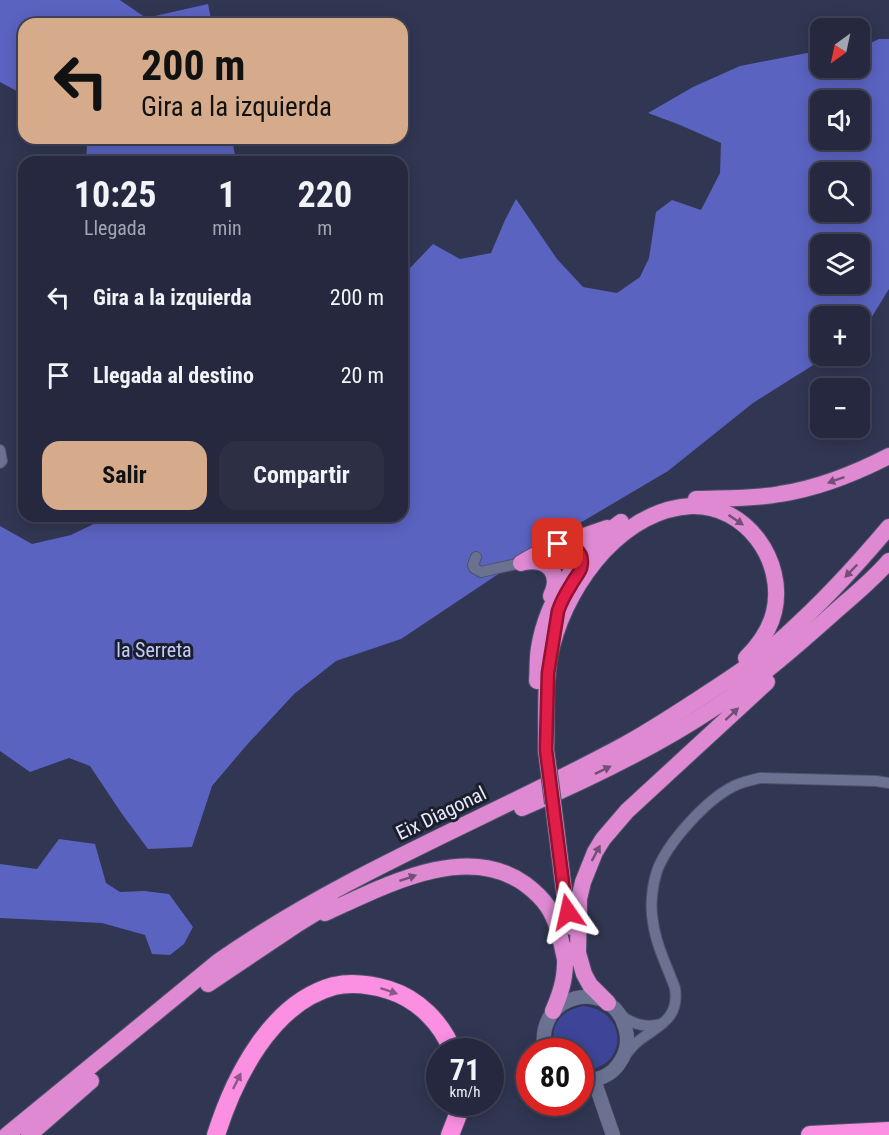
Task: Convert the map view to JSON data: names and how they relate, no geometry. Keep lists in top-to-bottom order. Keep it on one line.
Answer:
{"streets":{"highway":["Eix Diagonal"]},"parks":["la Serreta"],"north":"bottom left","page":{"map_buttons":["+","−"],"turn":["200 m","Gira a la izquierda"],"eta":["10:25","Llegada","1","min","220","m"],"list":[{"name":"Gira a la izquierda","value":"200 m"},{"name":"Llegada al destino","value":"20 m"}],"buttons":["Salir","Compartir"],"speed":"71 km/h","limit":"80"}}
